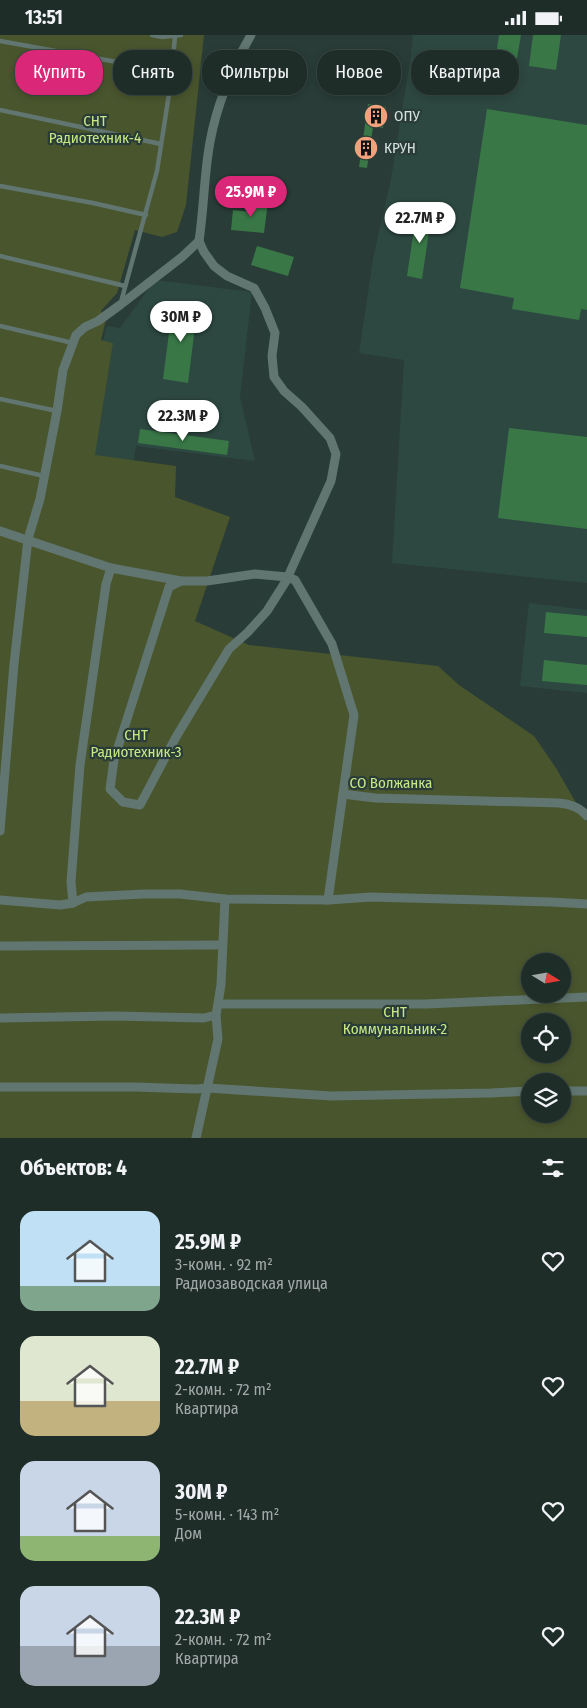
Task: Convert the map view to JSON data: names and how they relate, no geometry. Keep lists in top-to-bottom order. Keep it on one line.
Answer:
{"parks":["СНТ Радиотехник-4","СНТ Радиотехник-3","СО Волжанка","СНТ Коммунальник-2"],"places":{"building":["ОПУ","КРУН"]},"north":"right","page":{"status":"13:51","chip":["Купить","Снять","Фильтры","Новое","Квартира"],"price":["25.9M ₽","22.7M ₽","30M ₽","22.3M ₽"],"heading":"Объектов: 4","list":[{"name":"25.9M ₽","note":"3-комн. · 92 m² · Радиозаводская улица"},{"name":"22.7M ₽","note":"2-комн. · 72 m² · Квартира"},{"name":"30M ₽","note":"5-комн. · 143 m² · Дом"},{"name":"22.3M ₽","note":"2-комн. · 72 m² · Квартира"}]}}
